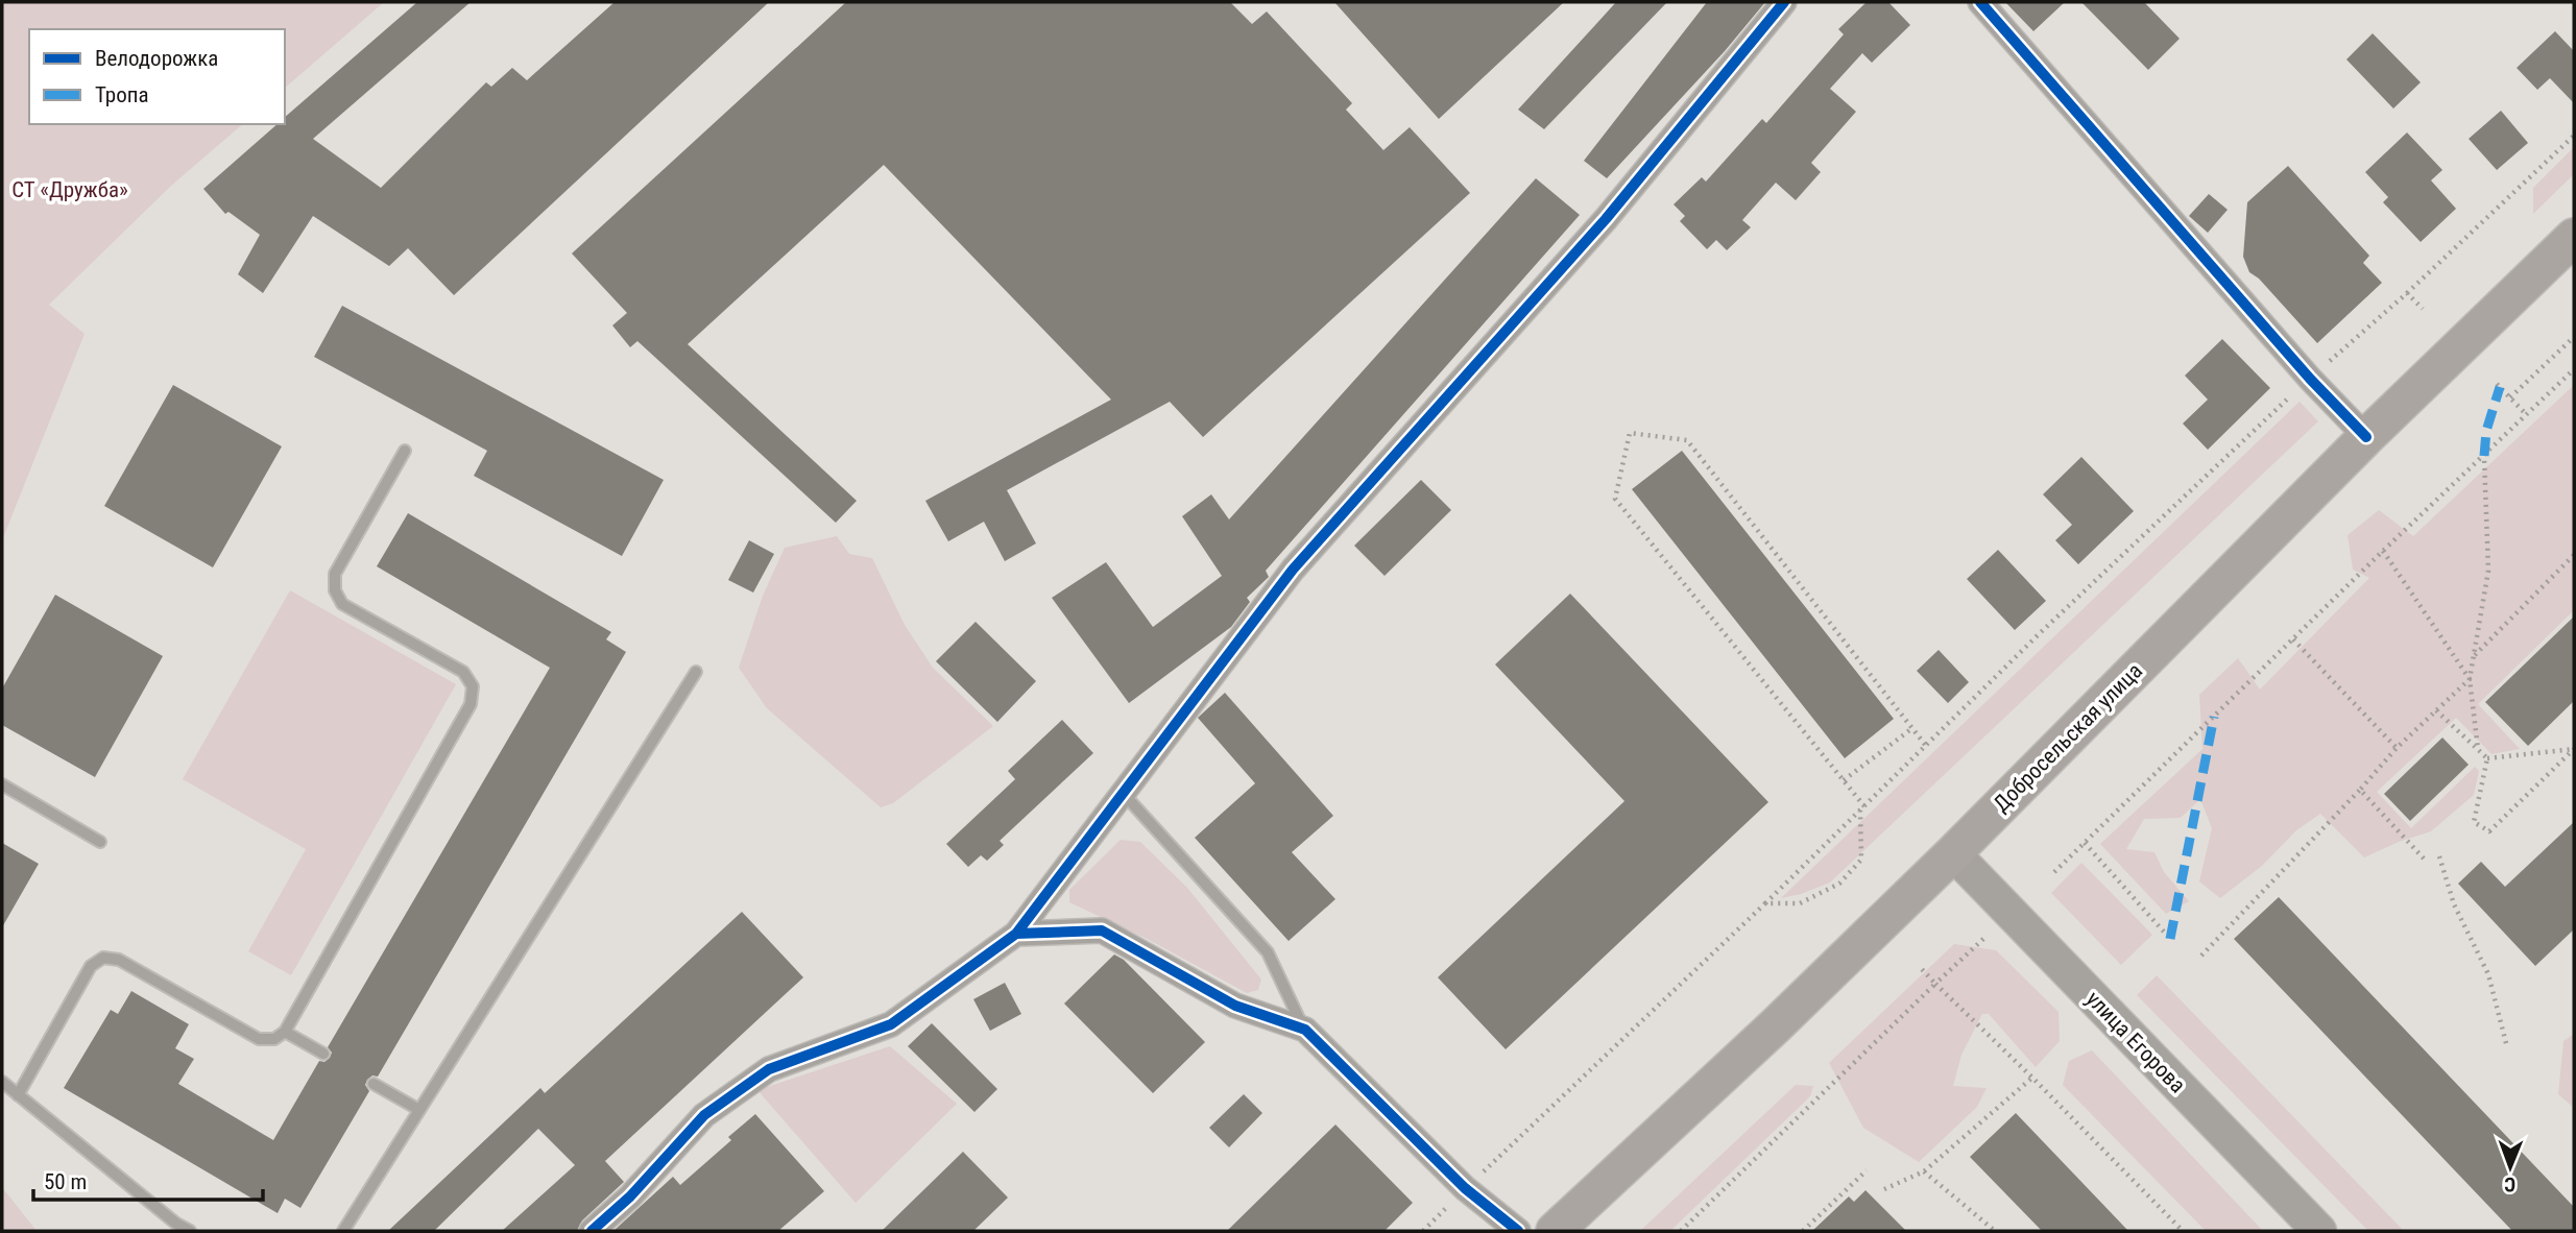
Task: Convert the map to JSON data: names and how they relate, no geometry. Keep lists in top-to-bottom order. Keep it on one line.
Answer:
{"streets":{"main road":["Добросельская улица","улица Егорова"]},"crossings":[["Добросельская улица","улица Егорова"]],"parks":["СТ «Дружба»"],"legend":["Велодорожка","Тропа"],"scale_bar":"50 m","north":"bottom"}
